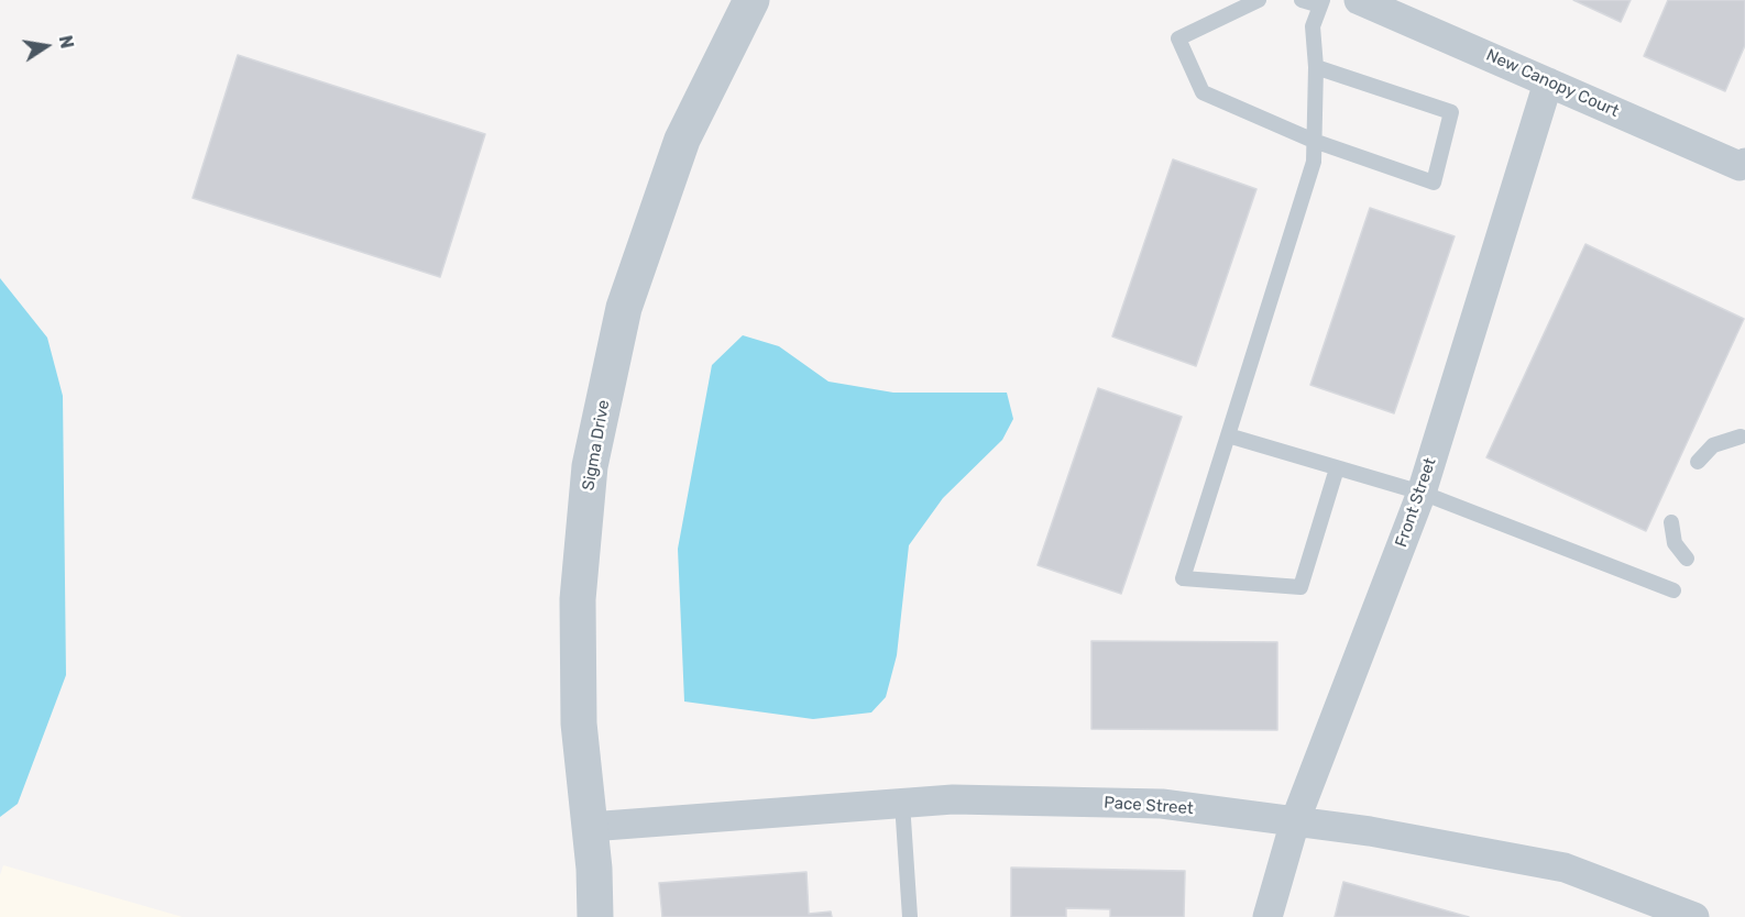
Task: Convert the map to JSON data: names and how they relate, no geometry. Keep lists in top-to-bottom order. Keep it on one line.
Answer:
{"streets":{"street":["New Canopy Court","Sigma Drive","Front Street","Pace Street"]},"crossings":[["New Canopy Court","Front Street"],["Sigma Drive","Pace Street"],["Front Street","Pace Street"]],"north":"right"}
